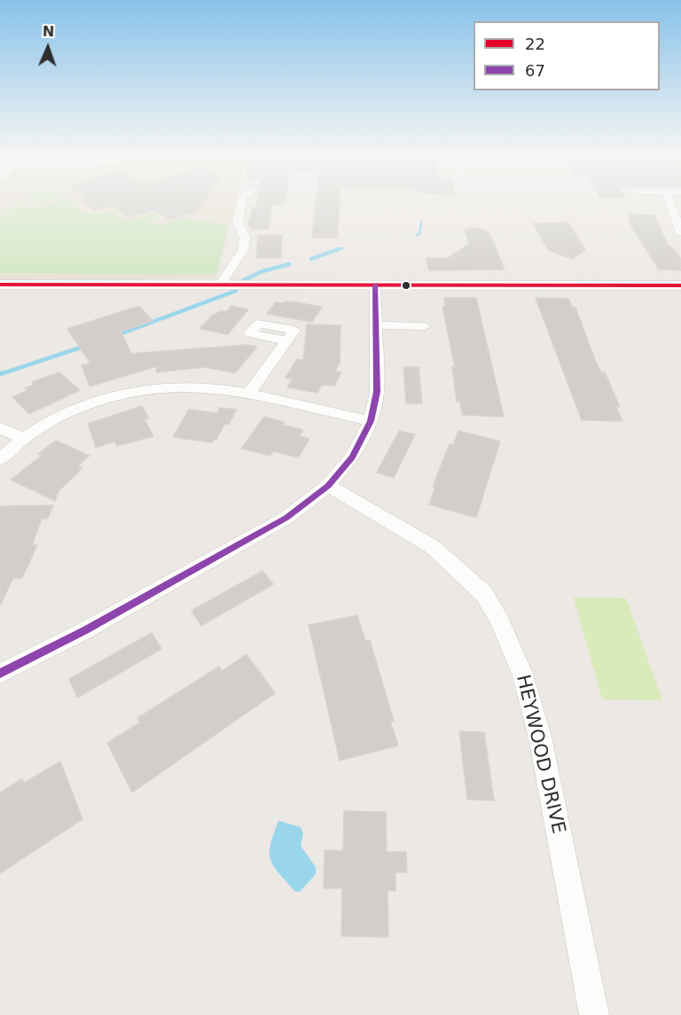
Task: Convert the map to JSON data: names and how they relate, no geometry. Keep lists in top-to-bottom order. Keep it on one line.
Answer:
{"streets":{"street":["HEYWOOD DRIVE"]},"lines":["transit line 22","transit line 67"],"legend":["22","67"],"north":"top"}
